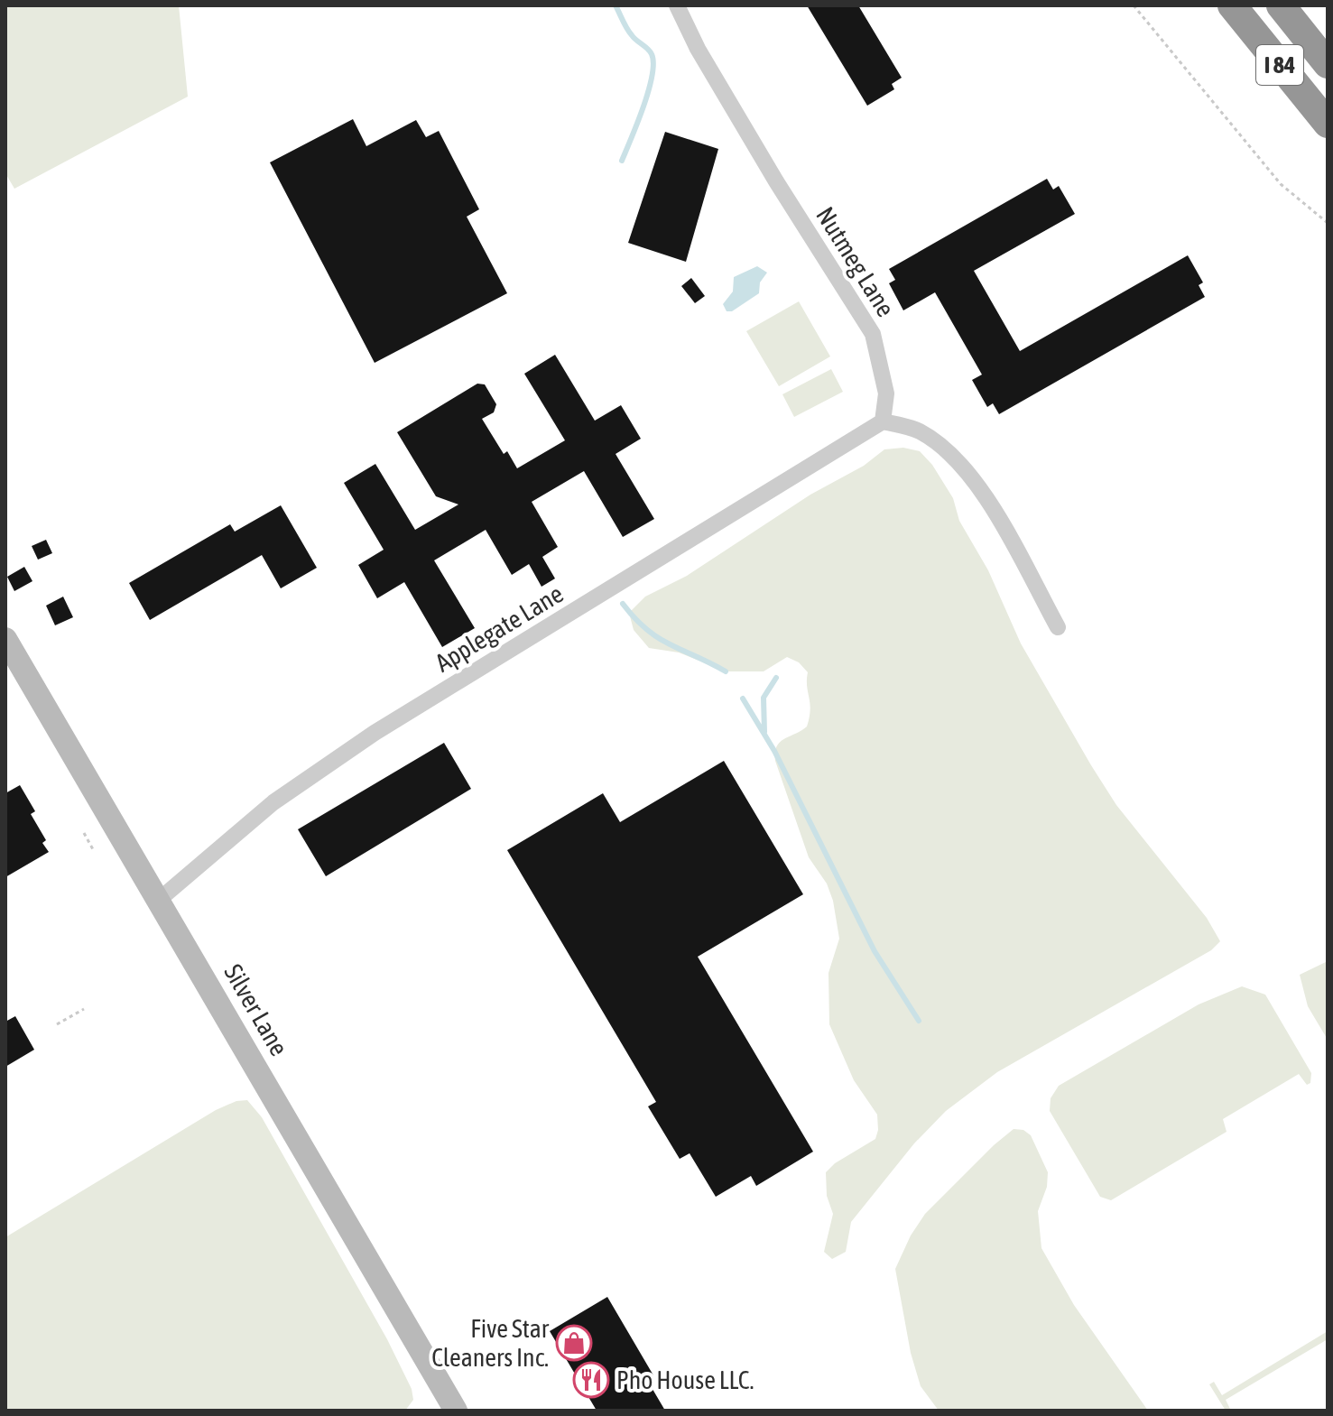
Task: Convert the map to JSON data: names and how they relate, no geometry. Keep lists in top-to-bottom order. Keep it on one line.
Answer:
{"streets":{"highway":["I 84"],"main road":["Silver Lane"],"street":["Nutmeg Lane","Applegate Lane"]},"crossings":[["Nutmeg Lane","Applegate Lane"],["Applegate Lane","Silver Lane"]],"places":{"shop":["Five Star Cleaners Inc."],"restaurant":["Pho House LLC."]}}
